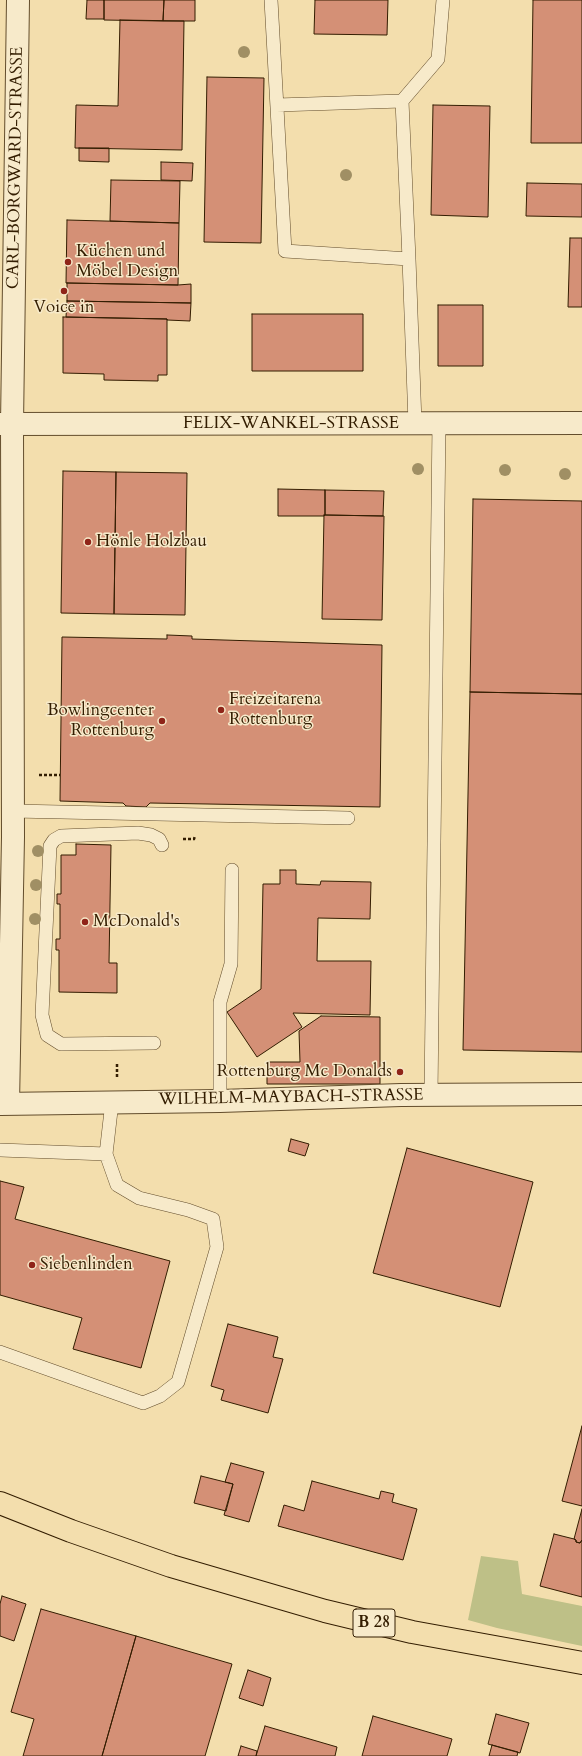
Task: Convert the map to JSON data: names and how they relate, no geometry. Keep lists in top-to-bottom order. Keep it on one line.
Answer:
{"streets":{"main road":["B 28"],"street":["CARL-BORGWARD-STRASSE","FELIX-WANKEL-STRASSE","WILHELM-MAYBACH-STRASSE"]},"crossings":[["CARL-BORGWARD-STRASSE","FELIX-WANKEL-STRASSE"],["CARL-BORGWARD-STRASSE","WILHELM-MAYBACH-STRASSE"]],"places":["Küchen und Möbel Design","Voice in","Hönle Holzbau","Freizeitarena Rottenburg","Bowlingcenter Rottenburg","McDonald's","Rottenburg Mc Donalds","Siebenlinden"]}
